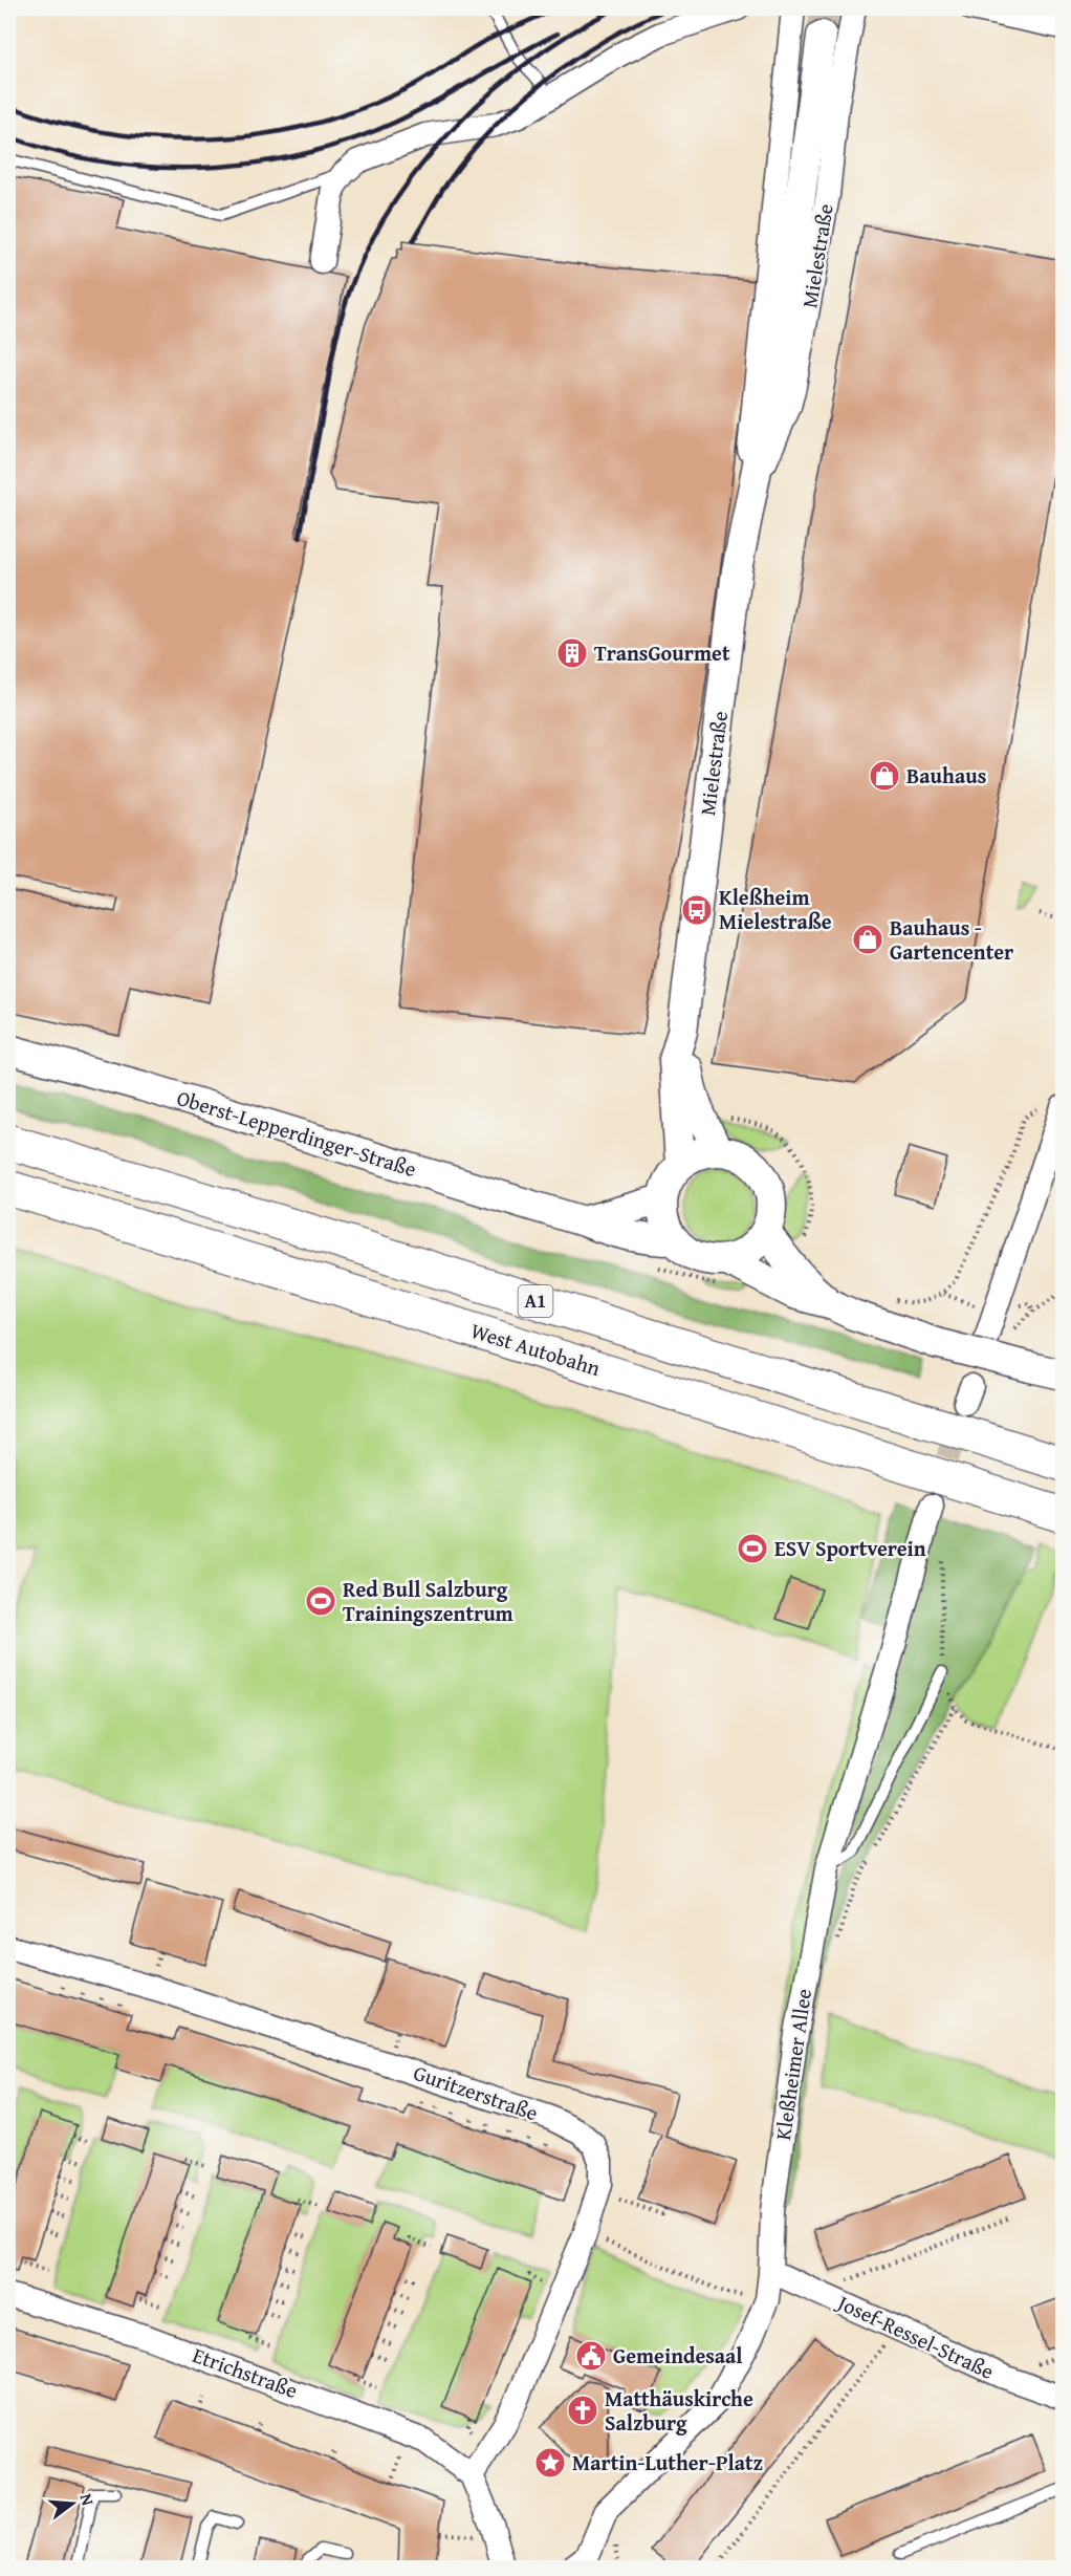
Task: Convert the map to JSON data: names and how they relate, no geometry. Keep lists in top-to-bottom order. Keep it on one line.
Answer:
{"streets":{"highway":["A1","West Autobahn"],"street":["Mielestraße","Oberst-Lepperdinger-Straße","Kleßheimer Allee","Guritzerstraße","Josef-Ressel-Straße","Etrichstraße"]},"crossings":[["Mielestraße","Oberst-Lepperdinger-Straße"],["Kleßheimer Allee","Josef-Ressel-Straße"],["Guritzerstraße","Etrichstraße"]],"places":{"building":["TransGourmet"],"shop":["Bauhaus","Bauhaus - Gartencenter"],"bus stop":["Kleßheim Mielestraße"],"sports":["ESV Sportverein","Red Bull Salzburg Trainingszentrum"],"public building":["Gemeindesaal"],"church":["Matthäuskirche Salzburg"],"place":["Martin-Luther-Platz"]},"north":"right"}
